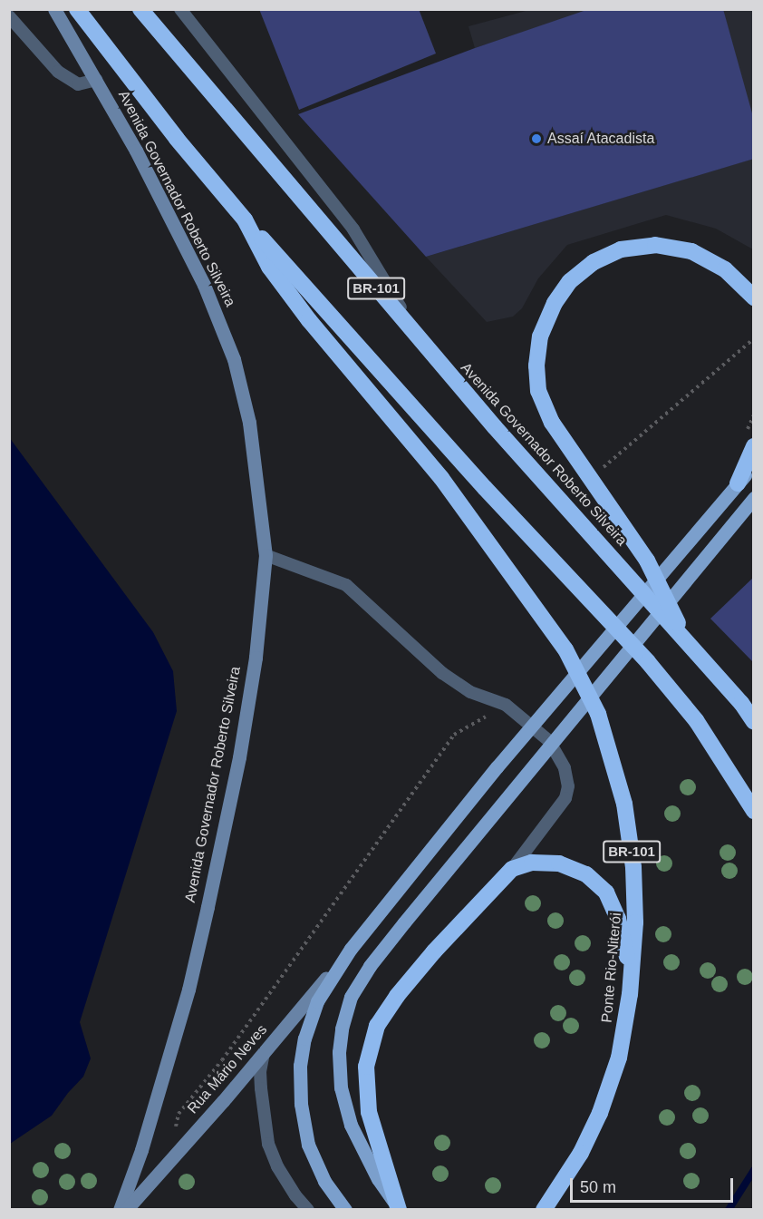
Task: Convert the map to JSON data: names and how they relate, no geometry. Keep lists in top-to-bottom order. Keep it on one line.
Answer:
{"streets":{"highway":["Avenida Governador Roberto Silveira","BR-101","Ponte Rio-Niterói"],"street":["Rua Mário Neves"]},"crossings":[["Avenida Governador Roberto Silveira","Ponte Rio-Niterói"]],"places":["Assaí Atacadista"],"scale_bar":"50 m"}
